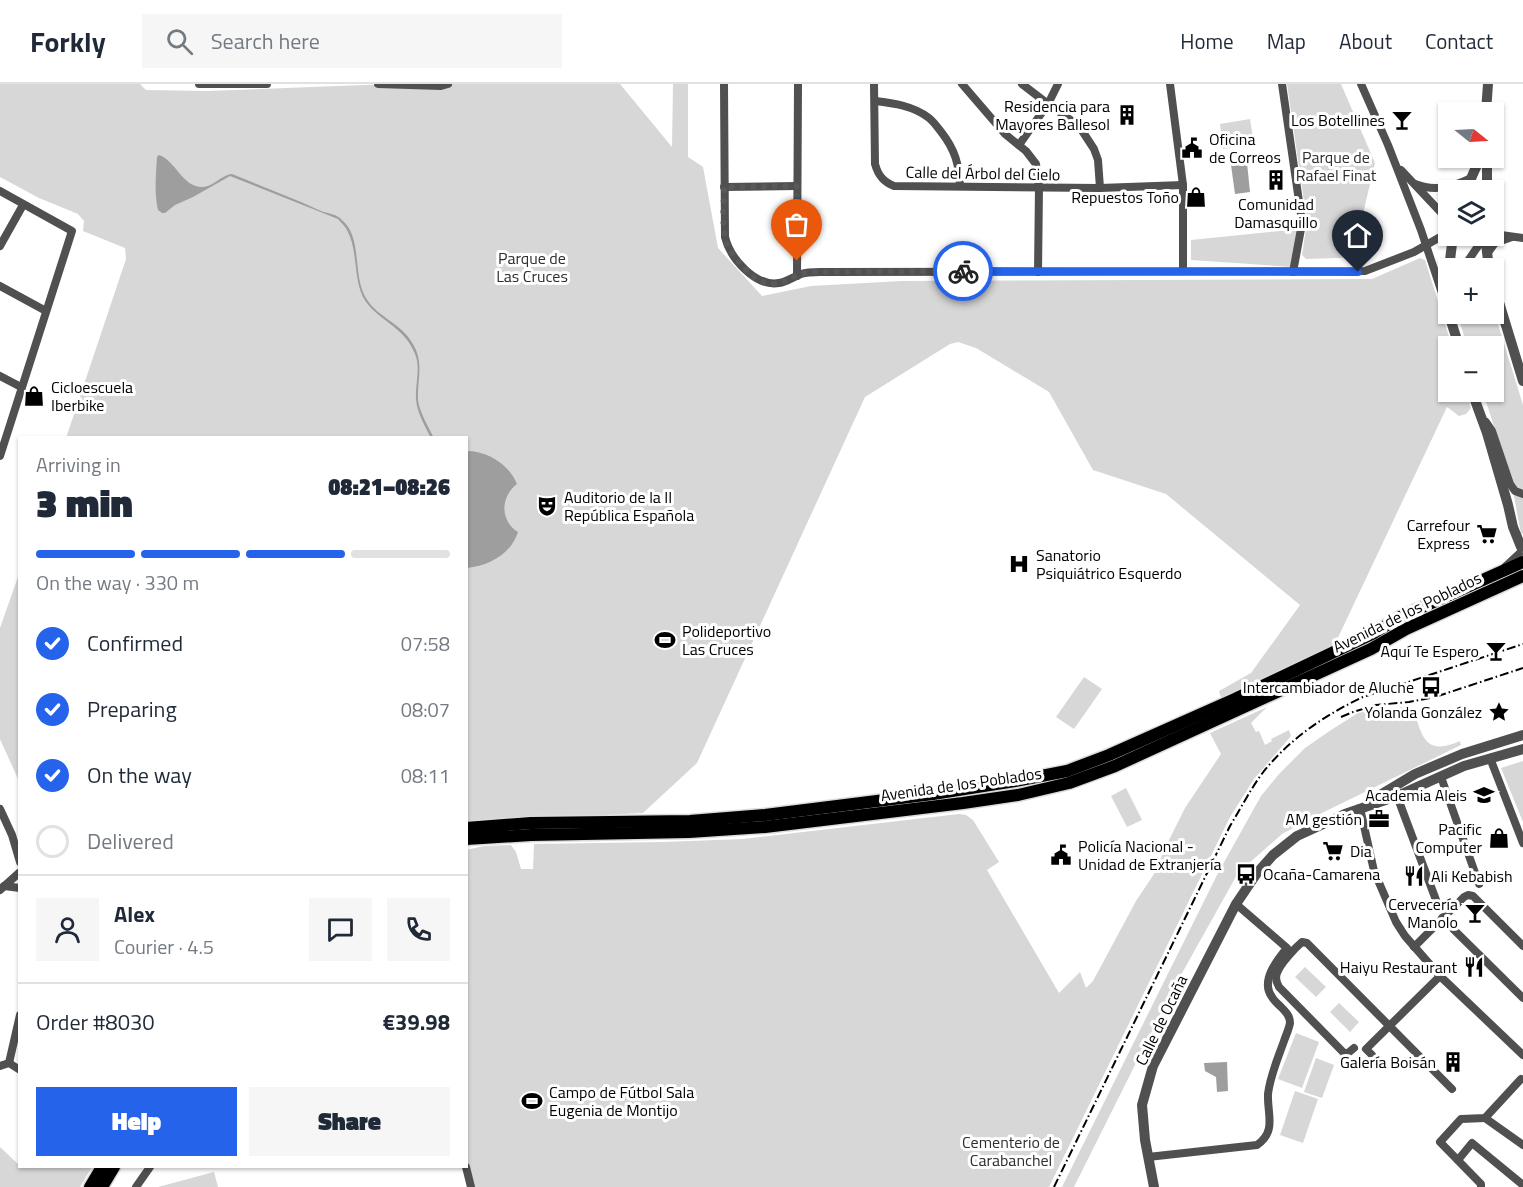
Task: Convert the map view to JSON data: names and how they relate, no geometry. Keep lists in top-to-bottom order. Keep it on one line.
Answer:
{"streets":{"main road":["Avenida de los Poblados"],"street":["Calle del Árbol del Cielo","Calle de Ocaña"]},"parks":["Parque de Rafael Finat","Parque de Las Cruces","Cementerio de Carabanchel"],"places":{"building":["Residencia para Mayores Ballesol","Comunidad Damasquillo","Galería Boisán"],"bar":["Los Botellines","Aquí Te Espero","Cervecería Manolo"],"public building":["Oficina de Correos","Policía Nacional - Unidad de Extranjería"],"shop":["Repuestos Toño","Cicloescuela Iberbike","Pacific Computer"],"theatre":["Auditorio de la II República Española"],"supermarket":["Carrefour Express","Dia"],"hospital":["Sanatorio Psiquiátrico Esquerdo"],"sports":["Polideportivo Las Cruces","Campo de Fútbol Sala Eugenia de Montijo"],"bus stop":["Intercambiador de Aluche","Ocaña-Camarena"],"place":["Yolanda González"],"school or university":["Academia Aleis"],"office":["AM gestión"],"restaurant":["Ali Kebabish","Haiyu Restaurant"]},"north":"right","page":{"header":"Forkly","search":"Search here","nav":["Home","Map","About","Contact"],"map_buttons":["+","−"],"heading":["3 min","Arriving in","08:21–08:26"],"panel":["Alex","Courier · 4.5","Order #8030","€39.98"],"bar":"On the way · 330 m","list":[["Confirmed","07:58"],["Preparing","08:07"],["On the way","08:11"],"Delivered"],"buttons":["Help","Share"]}}
